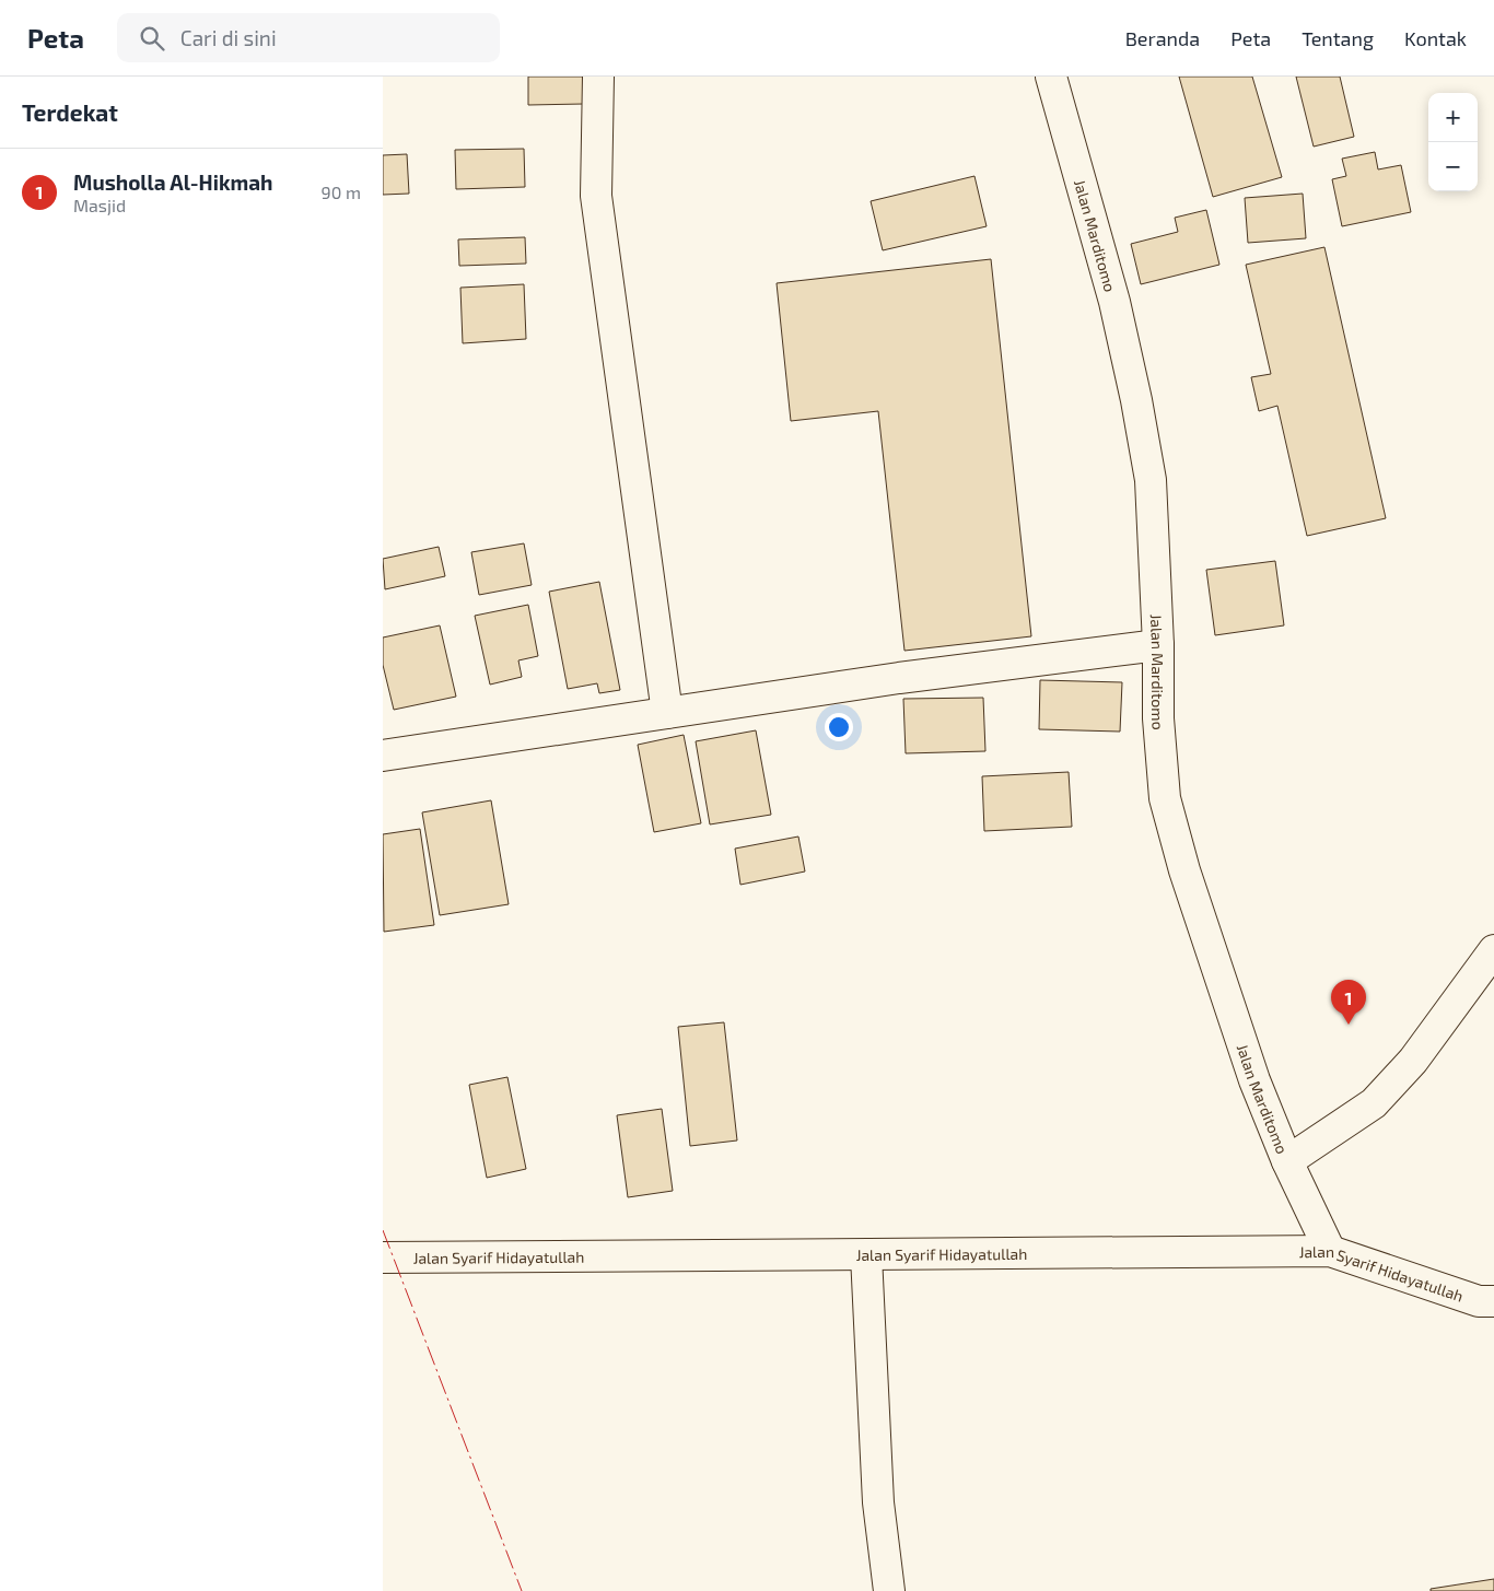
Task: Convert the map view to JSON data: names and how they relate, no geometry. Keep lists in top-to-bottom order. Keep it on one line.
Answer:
{"streets":{"street":["Jalan Marditomo","Jalan Syarif Hidayatullah"]},"crossings":[["Jalan Marditomo","Jalan Syarif Hidayatullah"]],"page":{"header":"Peta","search":"Cari di sini","nav":["Beranda","Peta","Tentang","Kontak"],"heading":"Terdekat","map_buttons":["+","−"],"list":[{"mark":"1","name":"Musholla Al-Hikmah","note":"Masjid","value":"90 m"}],"pins":"1"}}
